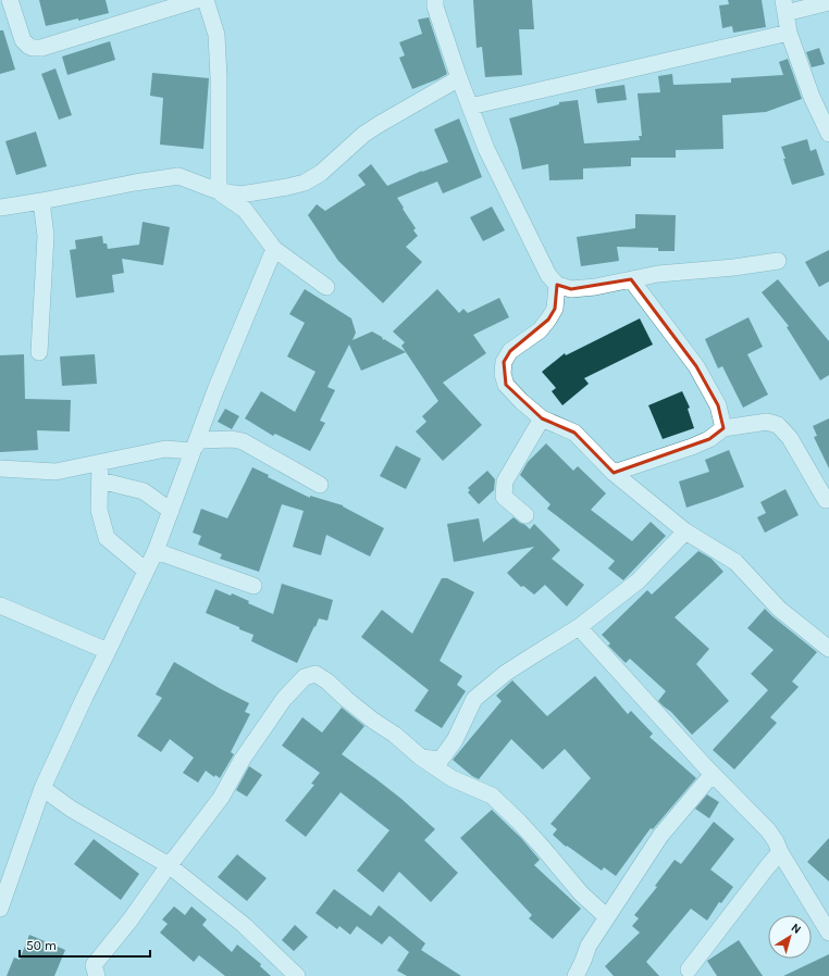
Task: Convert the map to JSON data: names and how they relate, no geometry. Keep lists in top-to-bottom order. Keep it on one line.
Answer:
{"scale_bar":"50 m","north":"top right"}
